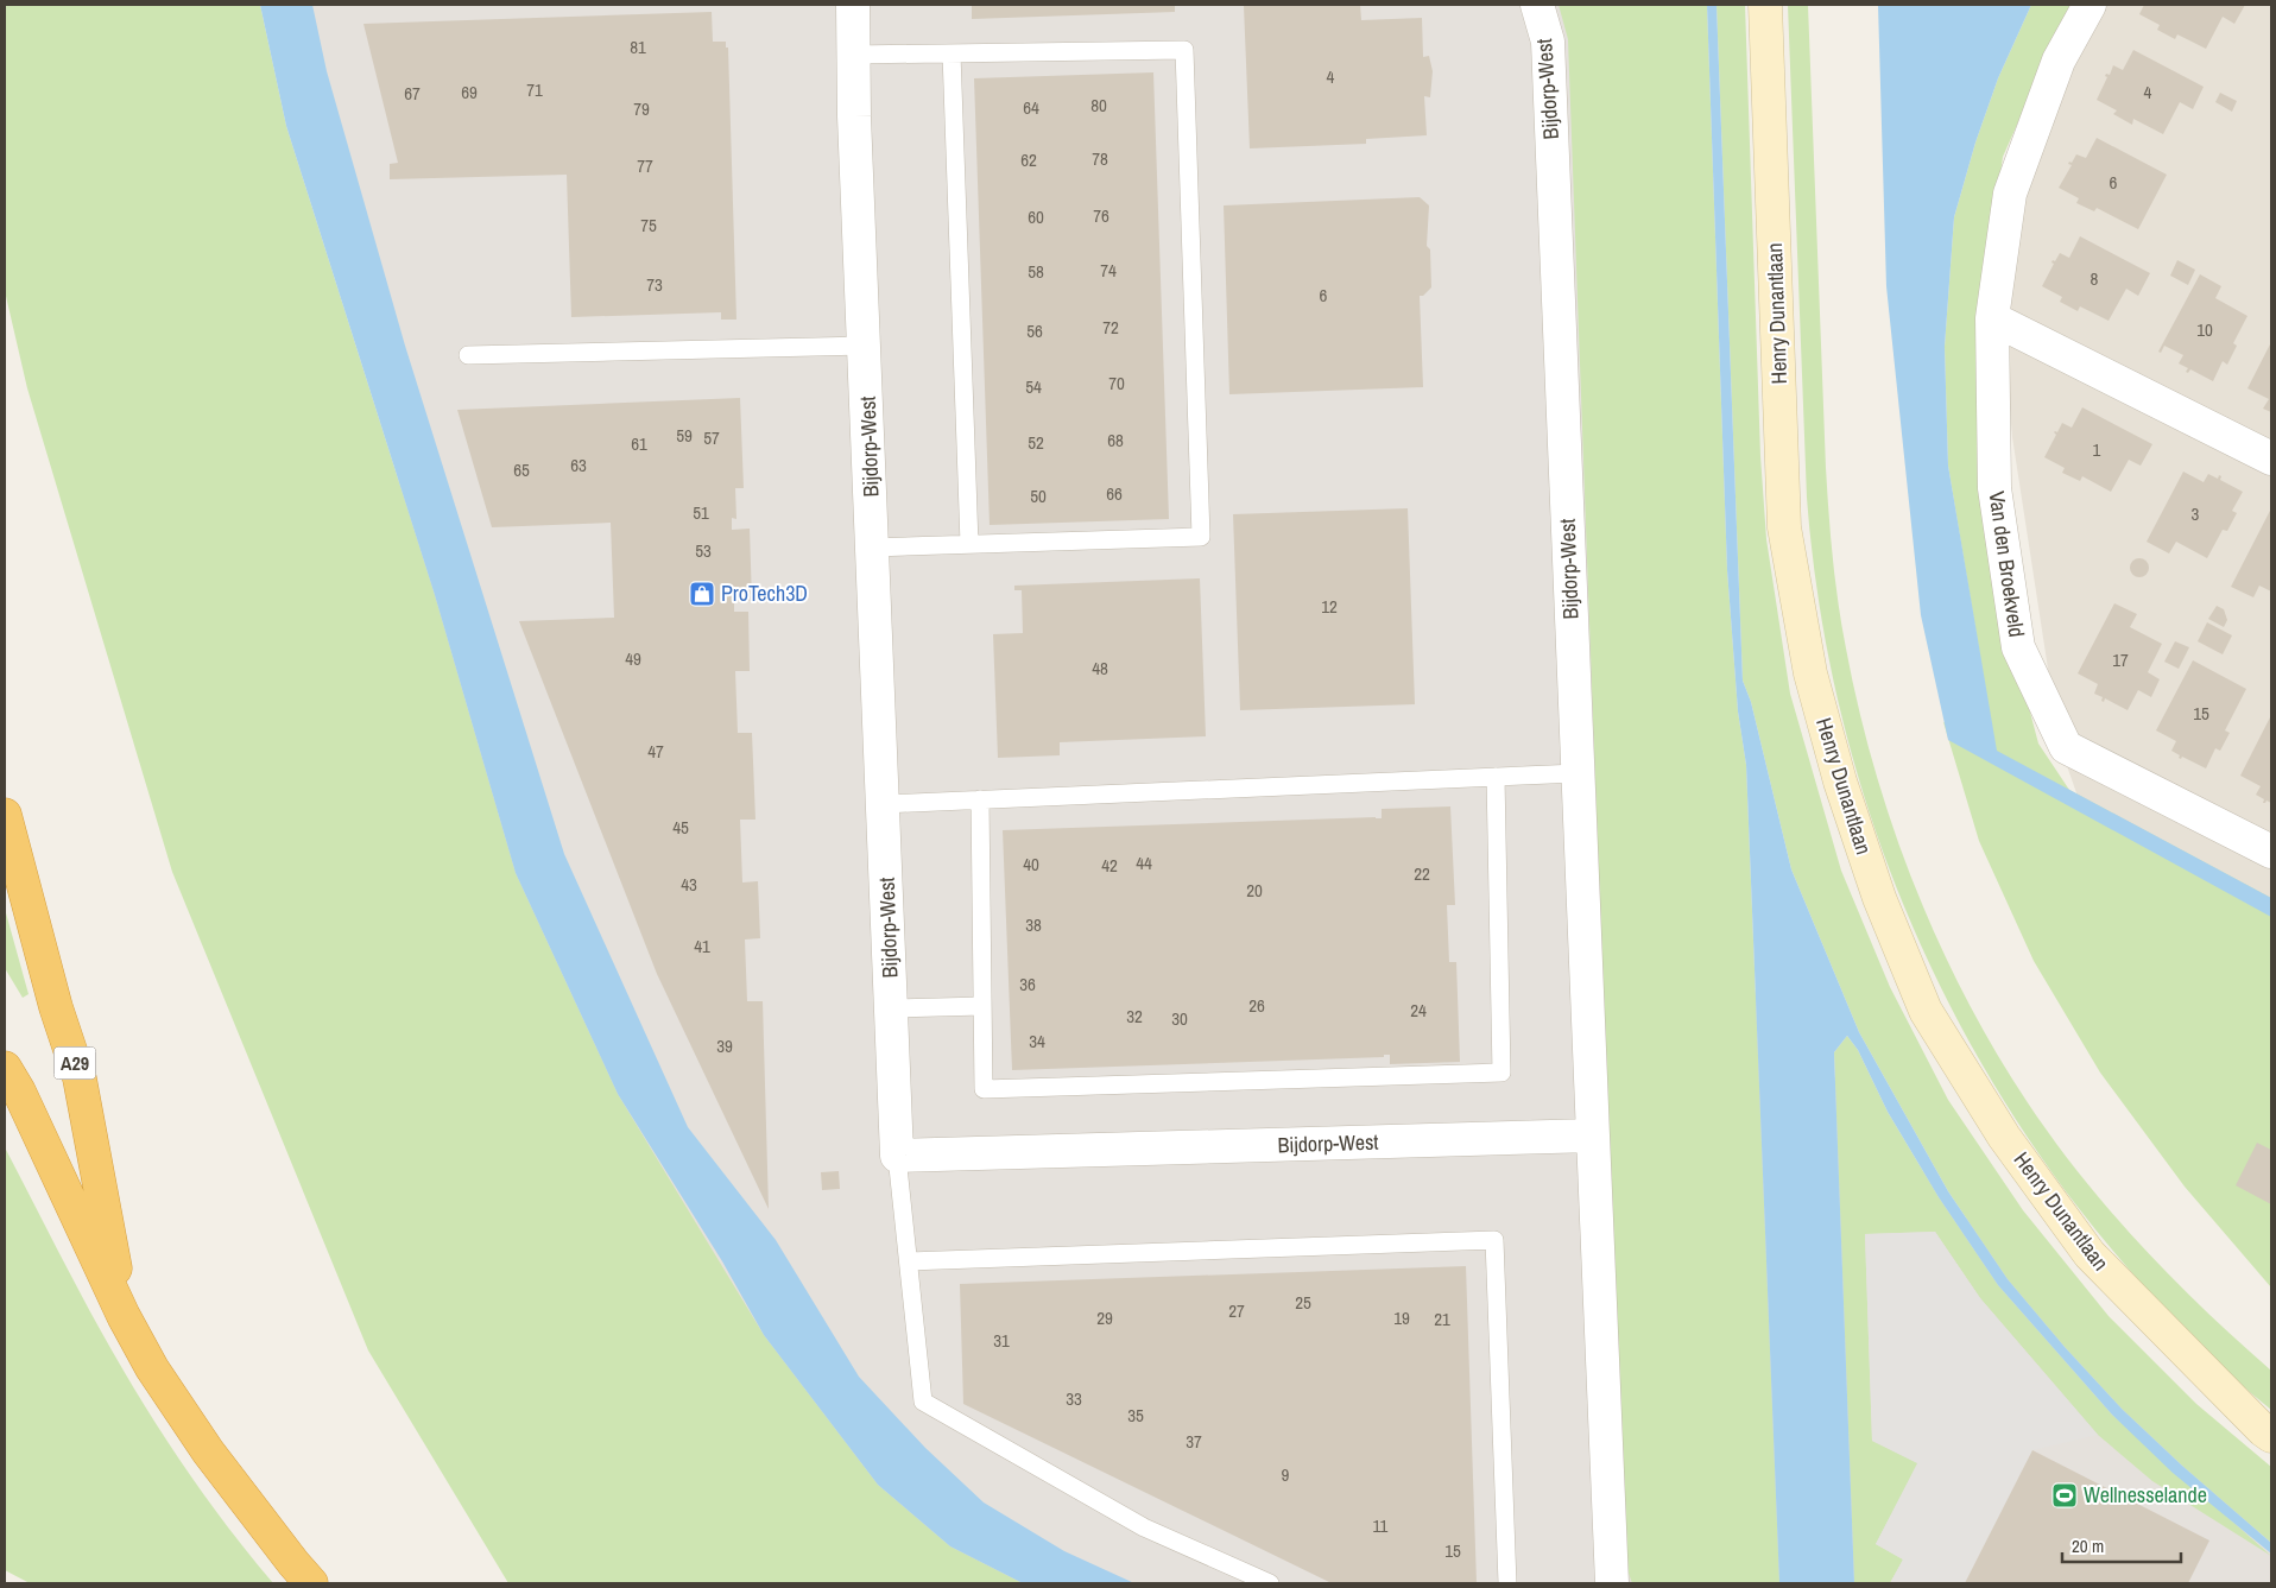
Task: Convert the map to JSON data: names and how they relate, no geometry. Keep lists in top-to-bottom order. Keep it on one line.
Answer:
{"streets":{"highway":["A29"],"main road":["Henry Dunantlaan"],"street":["Bijdorp-West","Van den Broekveld"]},"places":{"shop":["ProTech3D"],"sports":["Wellnesselande"]},"house_numbers":["81","4","71","69","4","67","80","64","79","78","62","77","6","76","60","75","74","58","8","73","6","72","10","56","70","54","59","57","68","52","61","1","63","65","66","50","51","3","53","12","49","17","48","15","47","45","44","40","42","22","43","20","38","41","36","26","24","32","30","34","39","25","27","29","19","21","31","33","35","37","9","11","15"],"scale_bar":"20 m"}
